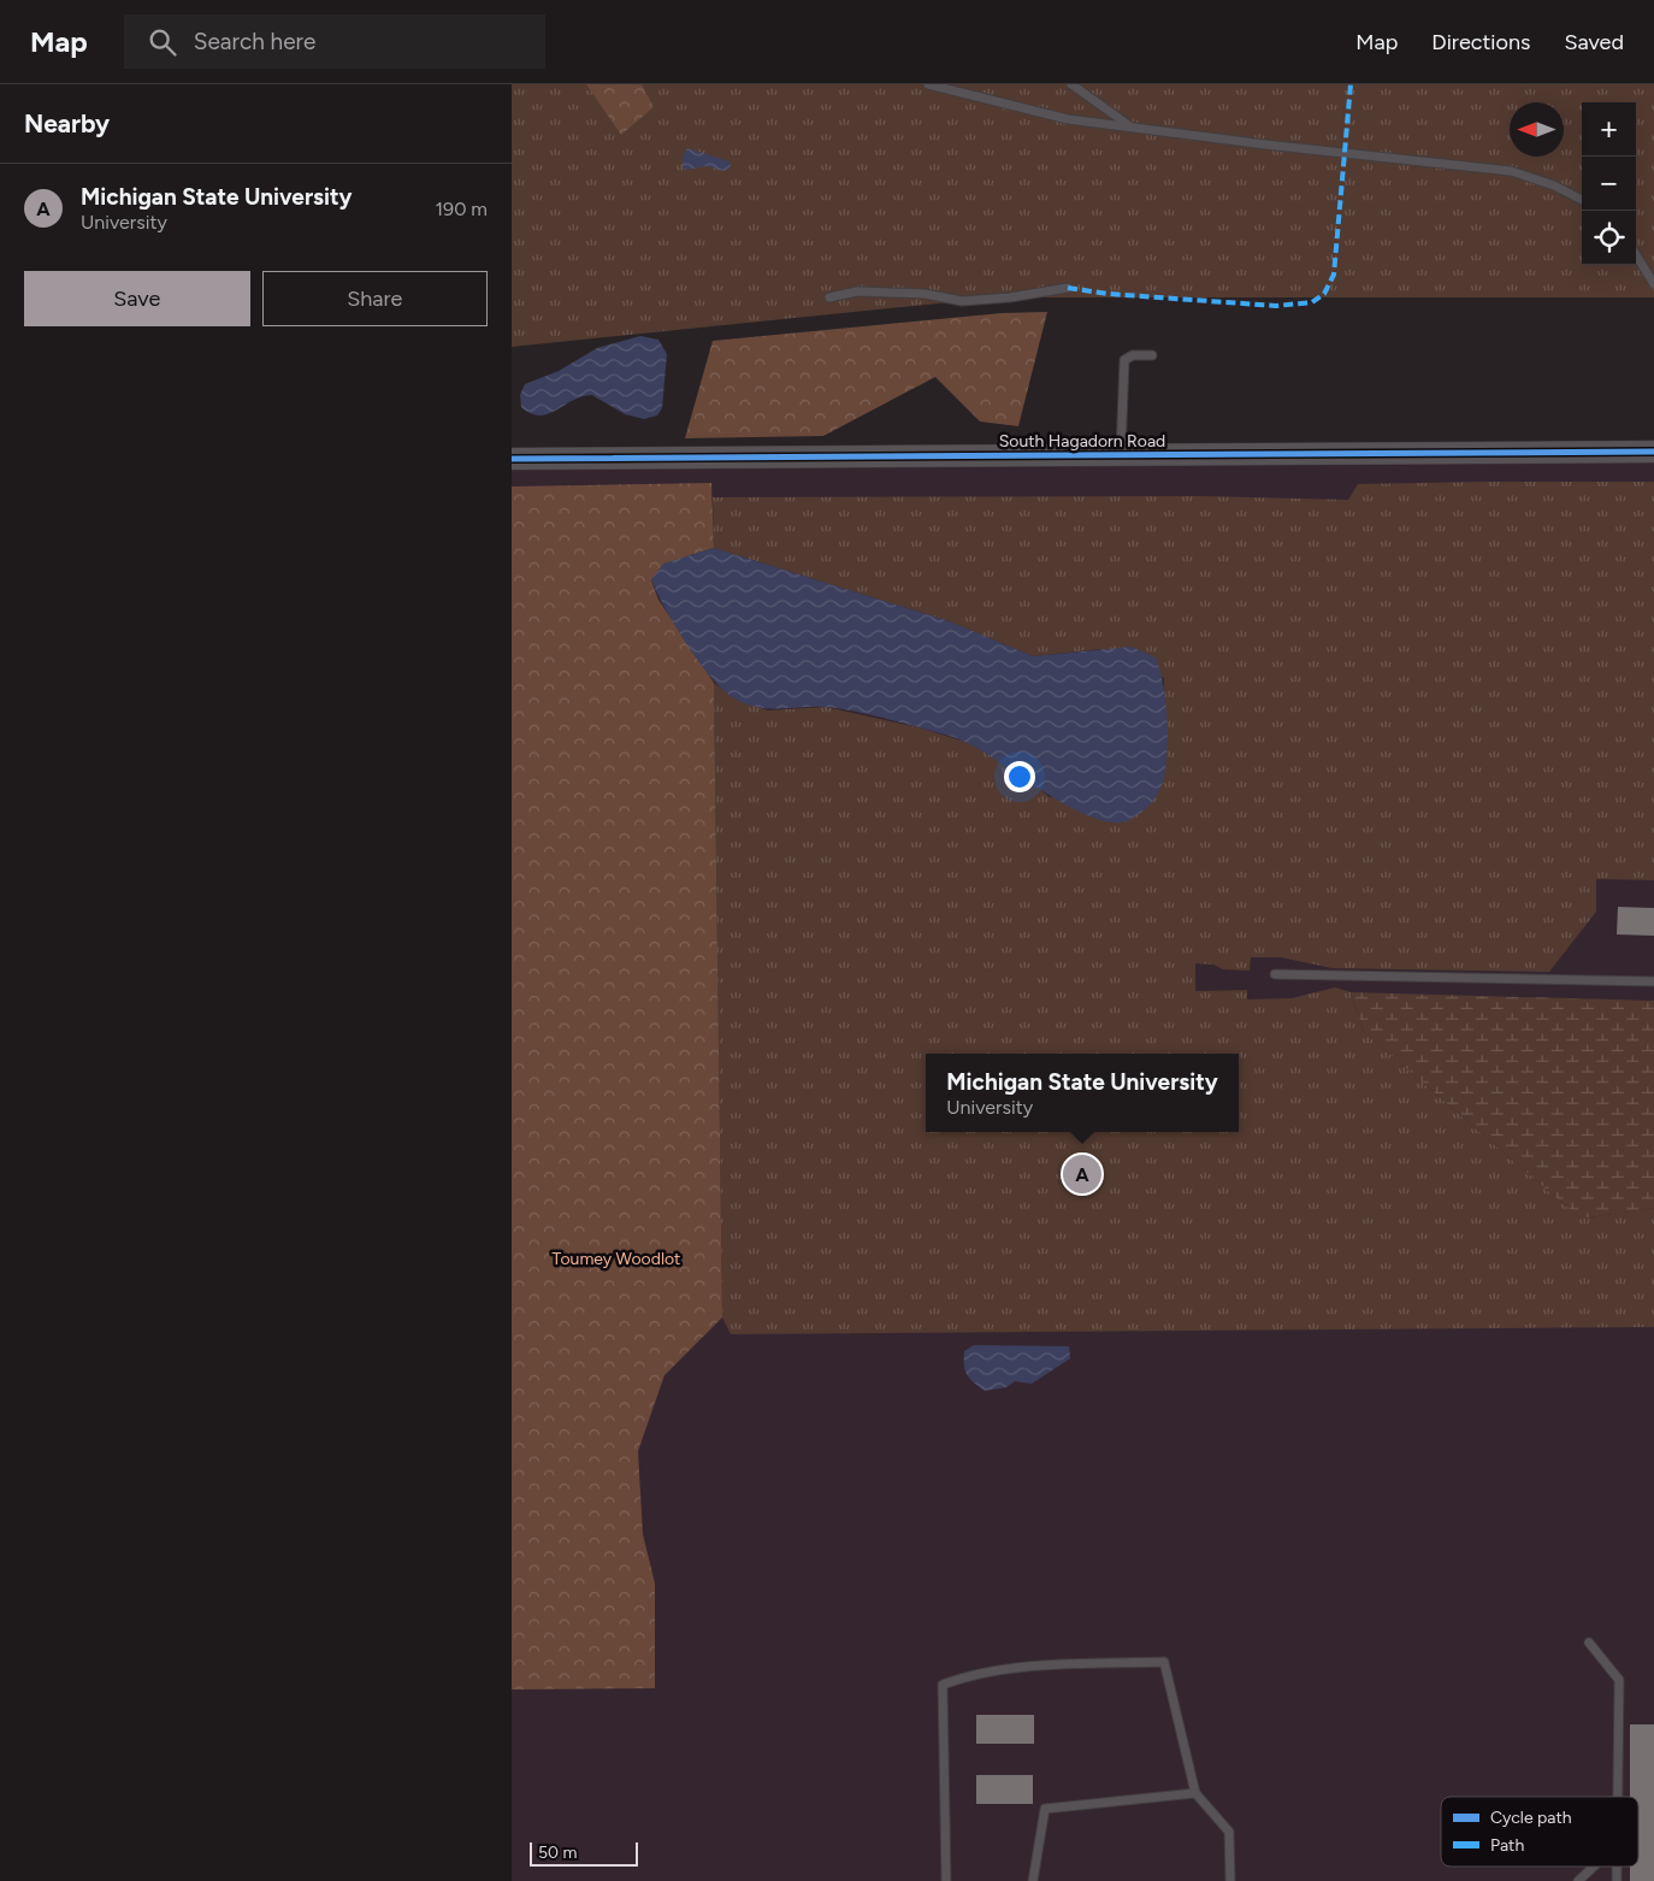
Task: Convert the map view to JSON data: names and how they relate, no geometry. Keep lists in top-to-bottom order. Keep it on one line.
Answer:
{"streets":{"street":["South Hagadorn Road"]},"parks":["Toumey Woodlot"],"legend":["Cycle path","Path"],"scale_bar":"50 m","north":"left","page":{"header":"Map","search":"Search here","nav":["Map","Directions","Saved"],"heading":"Nearby","map_buttons":["+","−"],"list":[{"mark":"A","name":"Michigan State University","note":"University","value":"190 m"}],"buttons":["Save","Share"],"popup":["Michigan State University","University"],"pins":"A","scale":"50 m"}}
